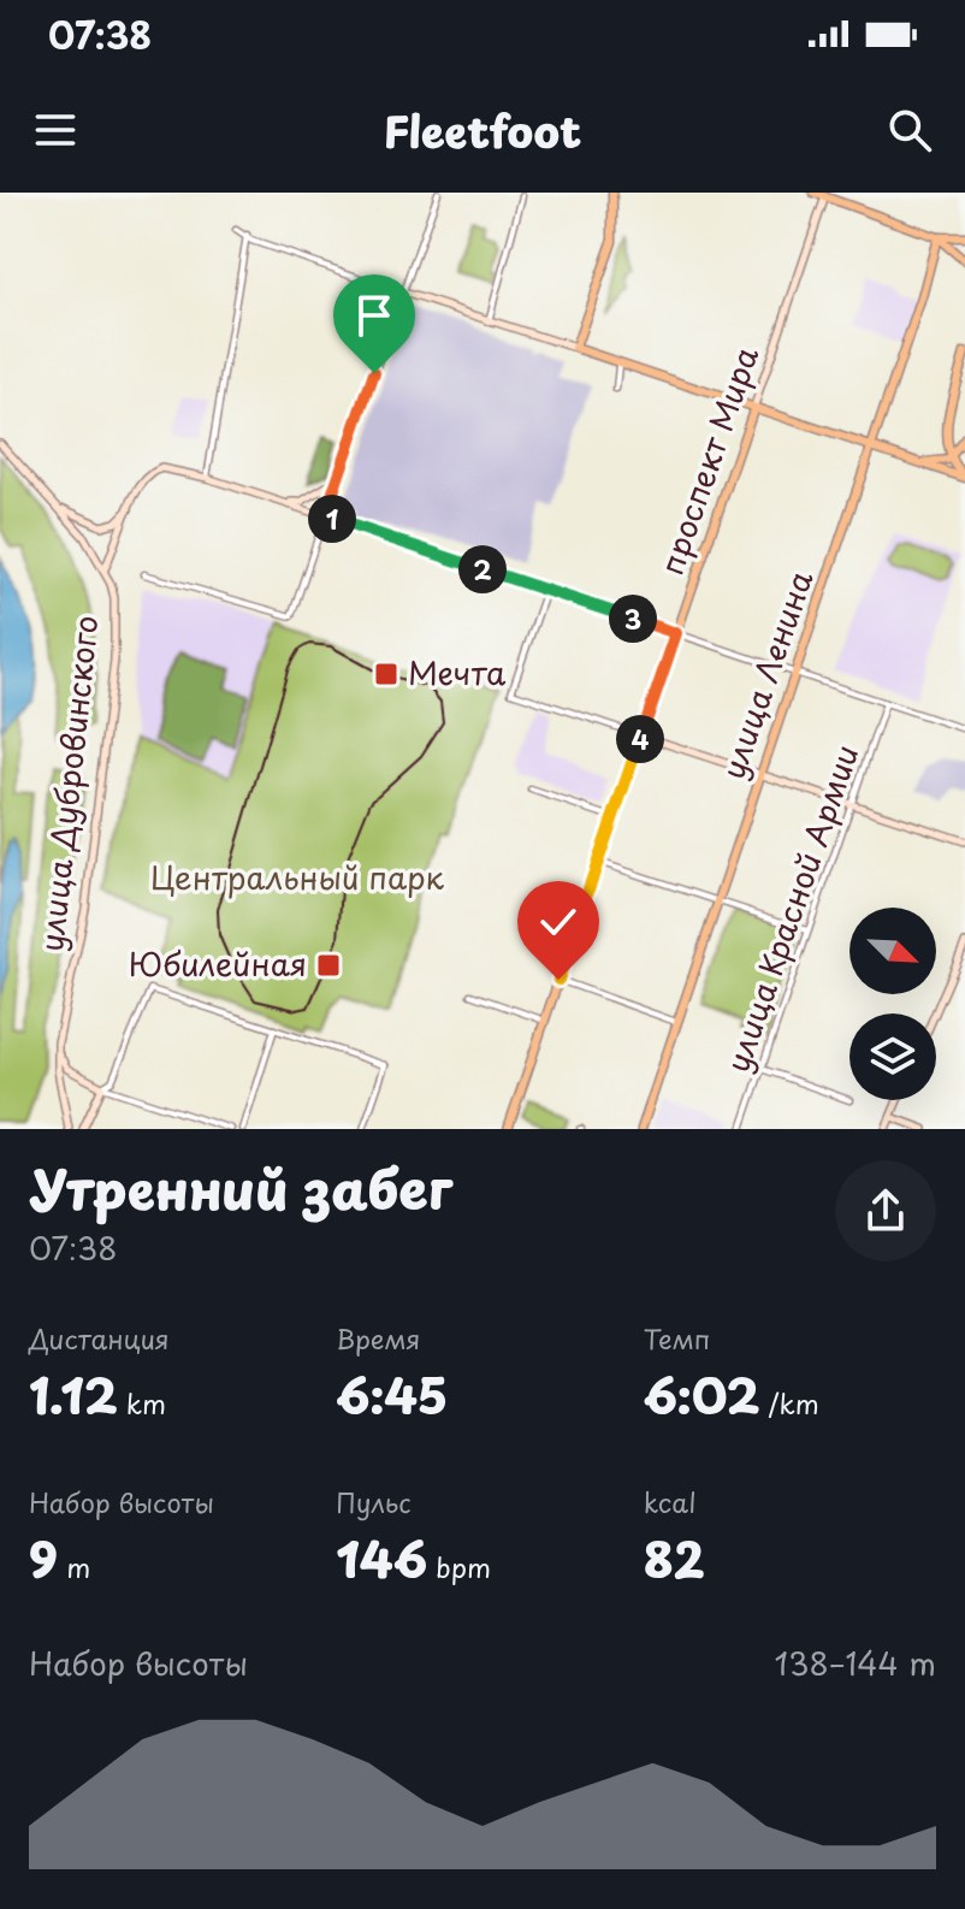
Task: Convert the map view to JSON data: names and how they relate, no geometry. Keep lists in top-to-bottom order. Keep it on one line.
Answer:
{"streets":{"main road":["проспект Мира","улица Ленина","улица Дубровинского"],"street":["улица Красной Армии"]},"parks":["Центральный парк"],"places":{"transit":["Мечта","Юбилейная"]},"north":"bottom right","page":{"status":"07:38","header":"Fleetfoot","pins":["1","2","3","4"],"heading":["Утренний забег","07:38"],"stats":[["Дистанция","1.12 km"],["Время","6:45"],["Темп","6:02 /km"],["Набор высоты","9 m"],["Пульс","146 bpm"],["kcal","82"]],"chart":["Набор высоты","138–144 m"]}}
